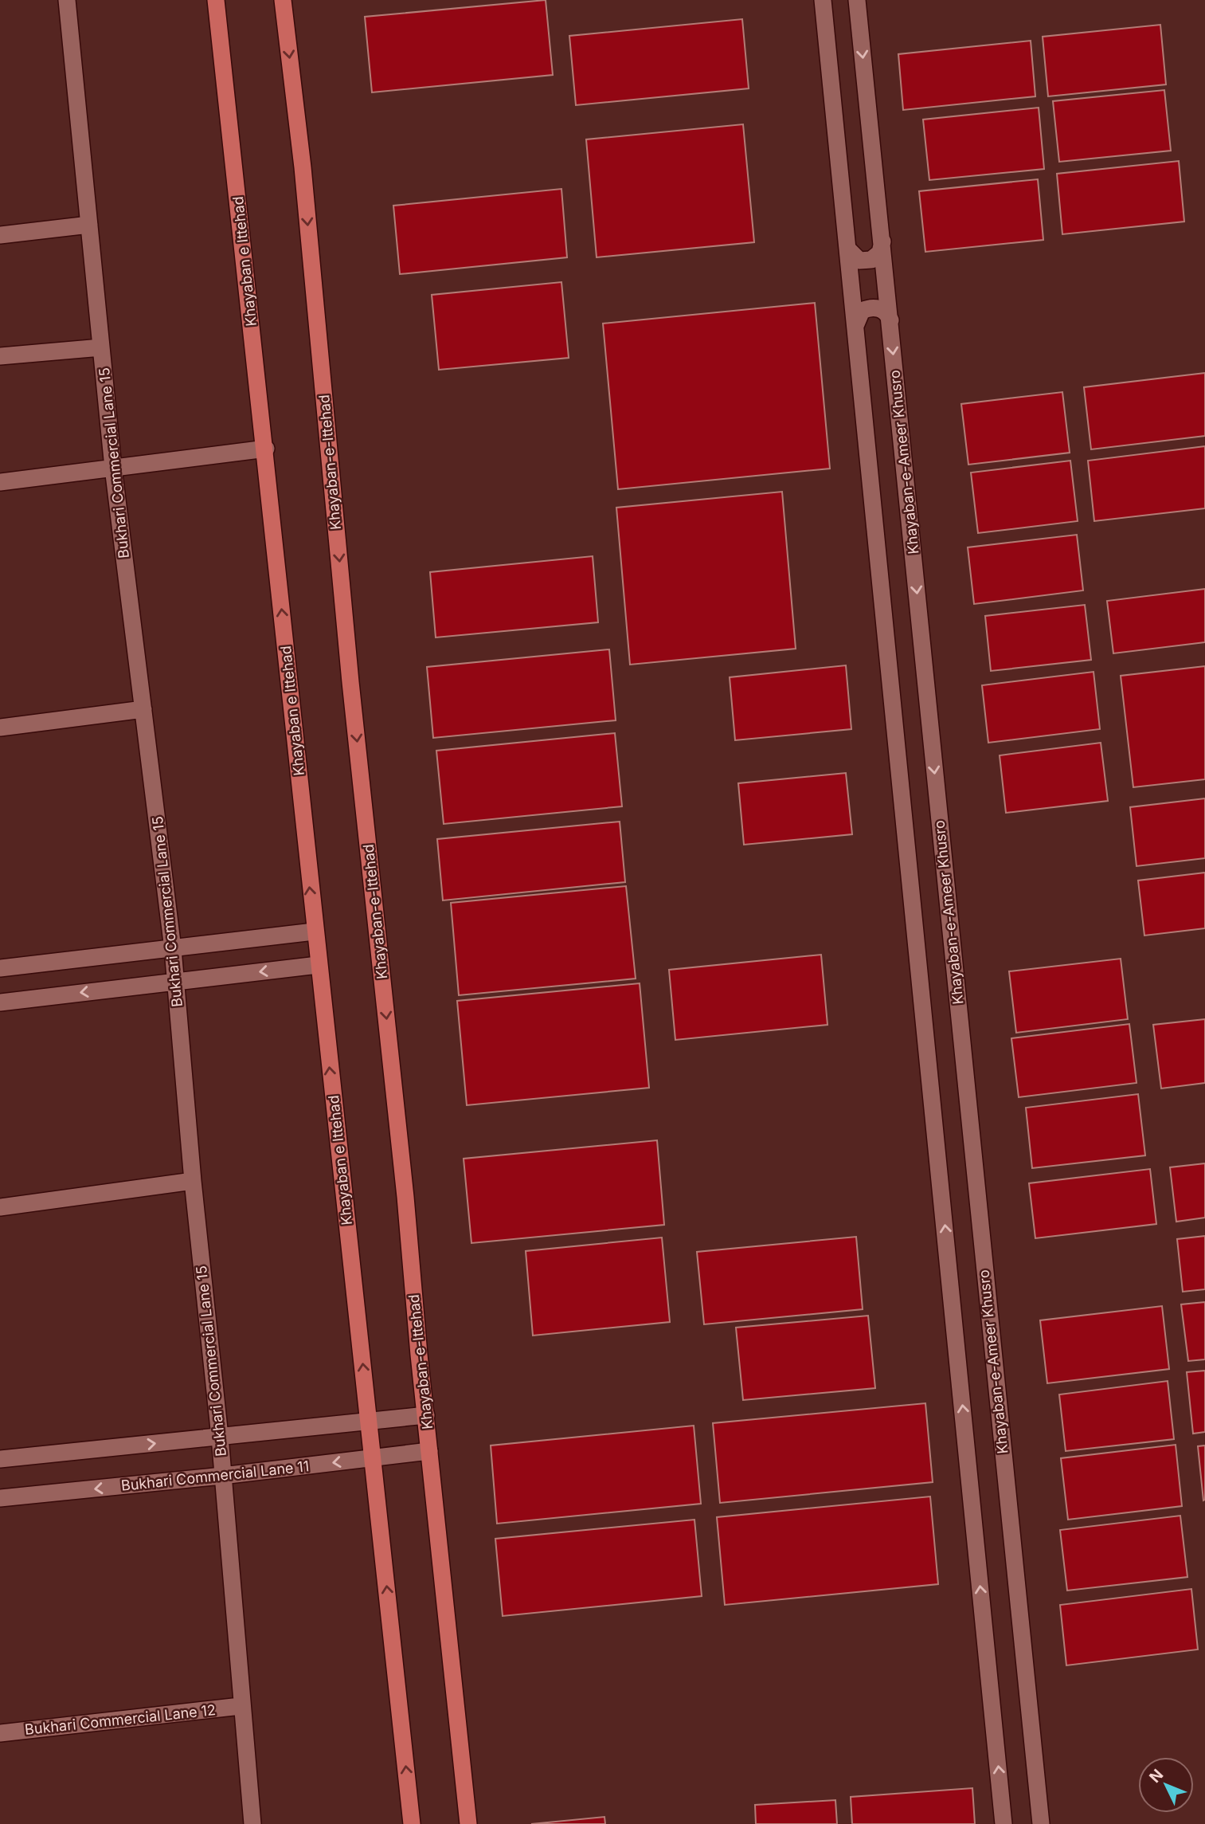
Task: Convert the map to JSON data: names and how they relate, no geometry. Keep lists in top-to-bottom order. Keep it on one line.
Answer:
{"streets":{"main road":["Khayaban e Ittehad","Khayaban-e-Ittehad"],"street":["Khayaban-e-Ameer Khusro","Bukhari Commercial Lane 15","Bukhari Commercial Lane 11","Bukhari Commercial Lane 12"]},"crossings":[["Khayaban-e-Ittehad","Bukhari Commercial Lane 11"],["Bukhari Commercial Lane 15","Bukhari Commercial Lane 11"],["Bukhari Commercial Lane 15","Bukhari Commercial Lane 12"]],"one_way":["Khayaban e Ittehad","Khayaban-e-Ittehad"],"north":"top left"}
